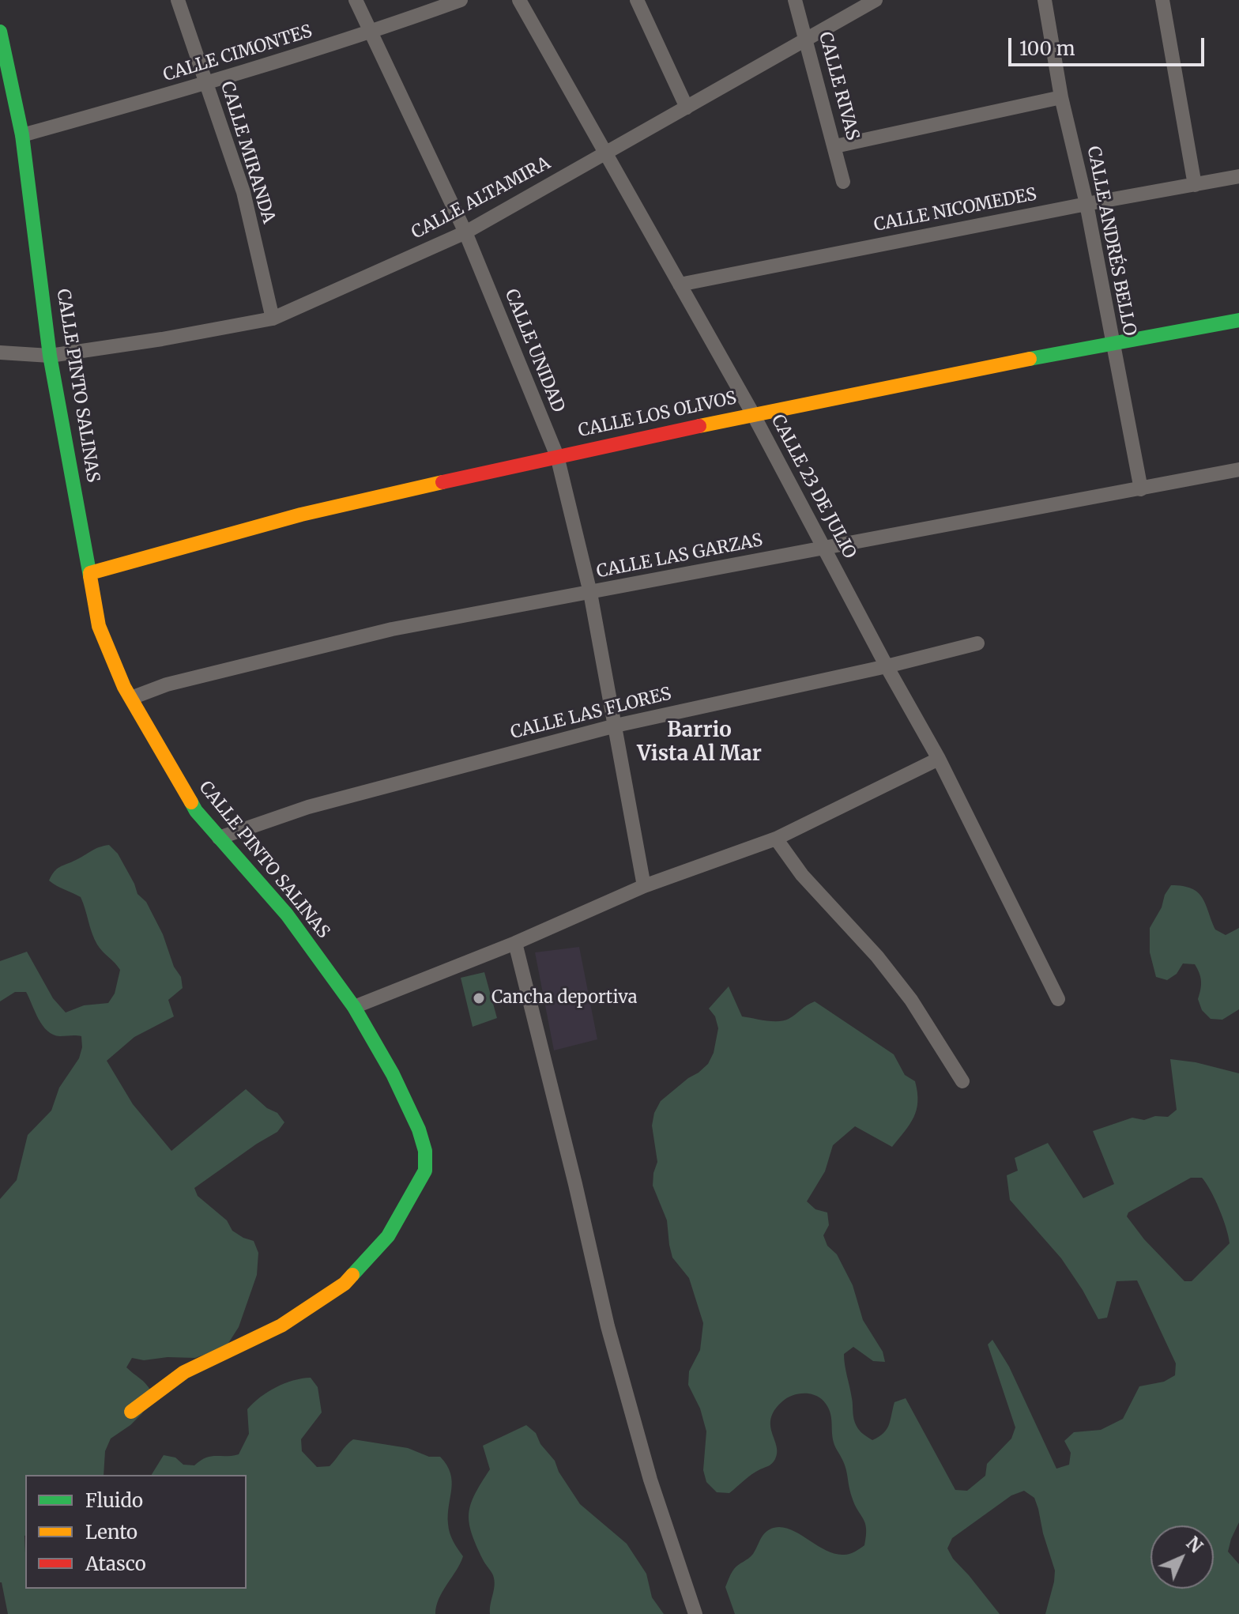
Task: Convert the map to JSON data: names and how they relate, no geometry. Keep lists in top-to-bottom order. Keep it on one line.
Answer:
{"streets":{"street":["CALLE CIMONTES","CALLE RIVAS","CALLE MIRANDA","CALLE ALTAMIRA","CALLE NICOMEDES","CALLE ANDRÉS BELLO","CALLE UNIDAD","CALLE PINTO SALINAS","CALLE LOS OLIVOS","CALLE 23 DE JULIO","CALLE LAS GARZAS","CALLE LAS FLORES"]},"crossings":[["CALLE CIMONTES","CALLE MIRANDA"],["CALLE CIMONTES","CALLE UNIDAD"],["CALLE CIMONTES","CALLE PINTO SALINAS"],["CALLE RIVAS","CALLE ALTAMIRA"],["CALLE MIRANDA","CALLE ALTAMIRA"],["CALLE ALTAMIRA","CALLE UNIDAD"],["CALLE ALTAMIRA","CALLE PINTO SALINAS"],["CALLE ALTAMIRA","CALLE 23 DE JULIO"],["CALLE NICOMEDES","CALLE ANDRÉS BELLO"],["CALLE NICOMEDES","CALLE 23 DE JULIO"],["CALLE ANDRÉS BELLO","CALLE LOS OLIVOS"],["CALLE ANDRÉS BELLO","CALLE LAS GARZAS"],["CALLE UNIDAD","CALLE LOS OLIVOS"],["CALLE UNIDAD","CALLE LAS GARZAS"],["CALLE UNIDAD","CALLE LAS FLORES"],["CALLE PINTO SALINAS","CALLE LOS OLIVOS"],["CALLE PINTO SALINAS","CALLE LAS GARZAS"],["CALLE PINTO SALINAS","CALLE LAS FLORES"],["CALLE LOS OLIVOS","CALLE 23 DE JULIO"],["CALLE 23 DE JULIO","CALLE LAS GARZAS"],["CALLE 23 DE JULIO","CALLE LAS FLORES"]],"districts":["Barrio Vista Al Mar"],"places":["Cancha deportiva"],"legend":["Fluido","Lento","Atasco"],"scale_bar":"100 m","north":"top right"}
